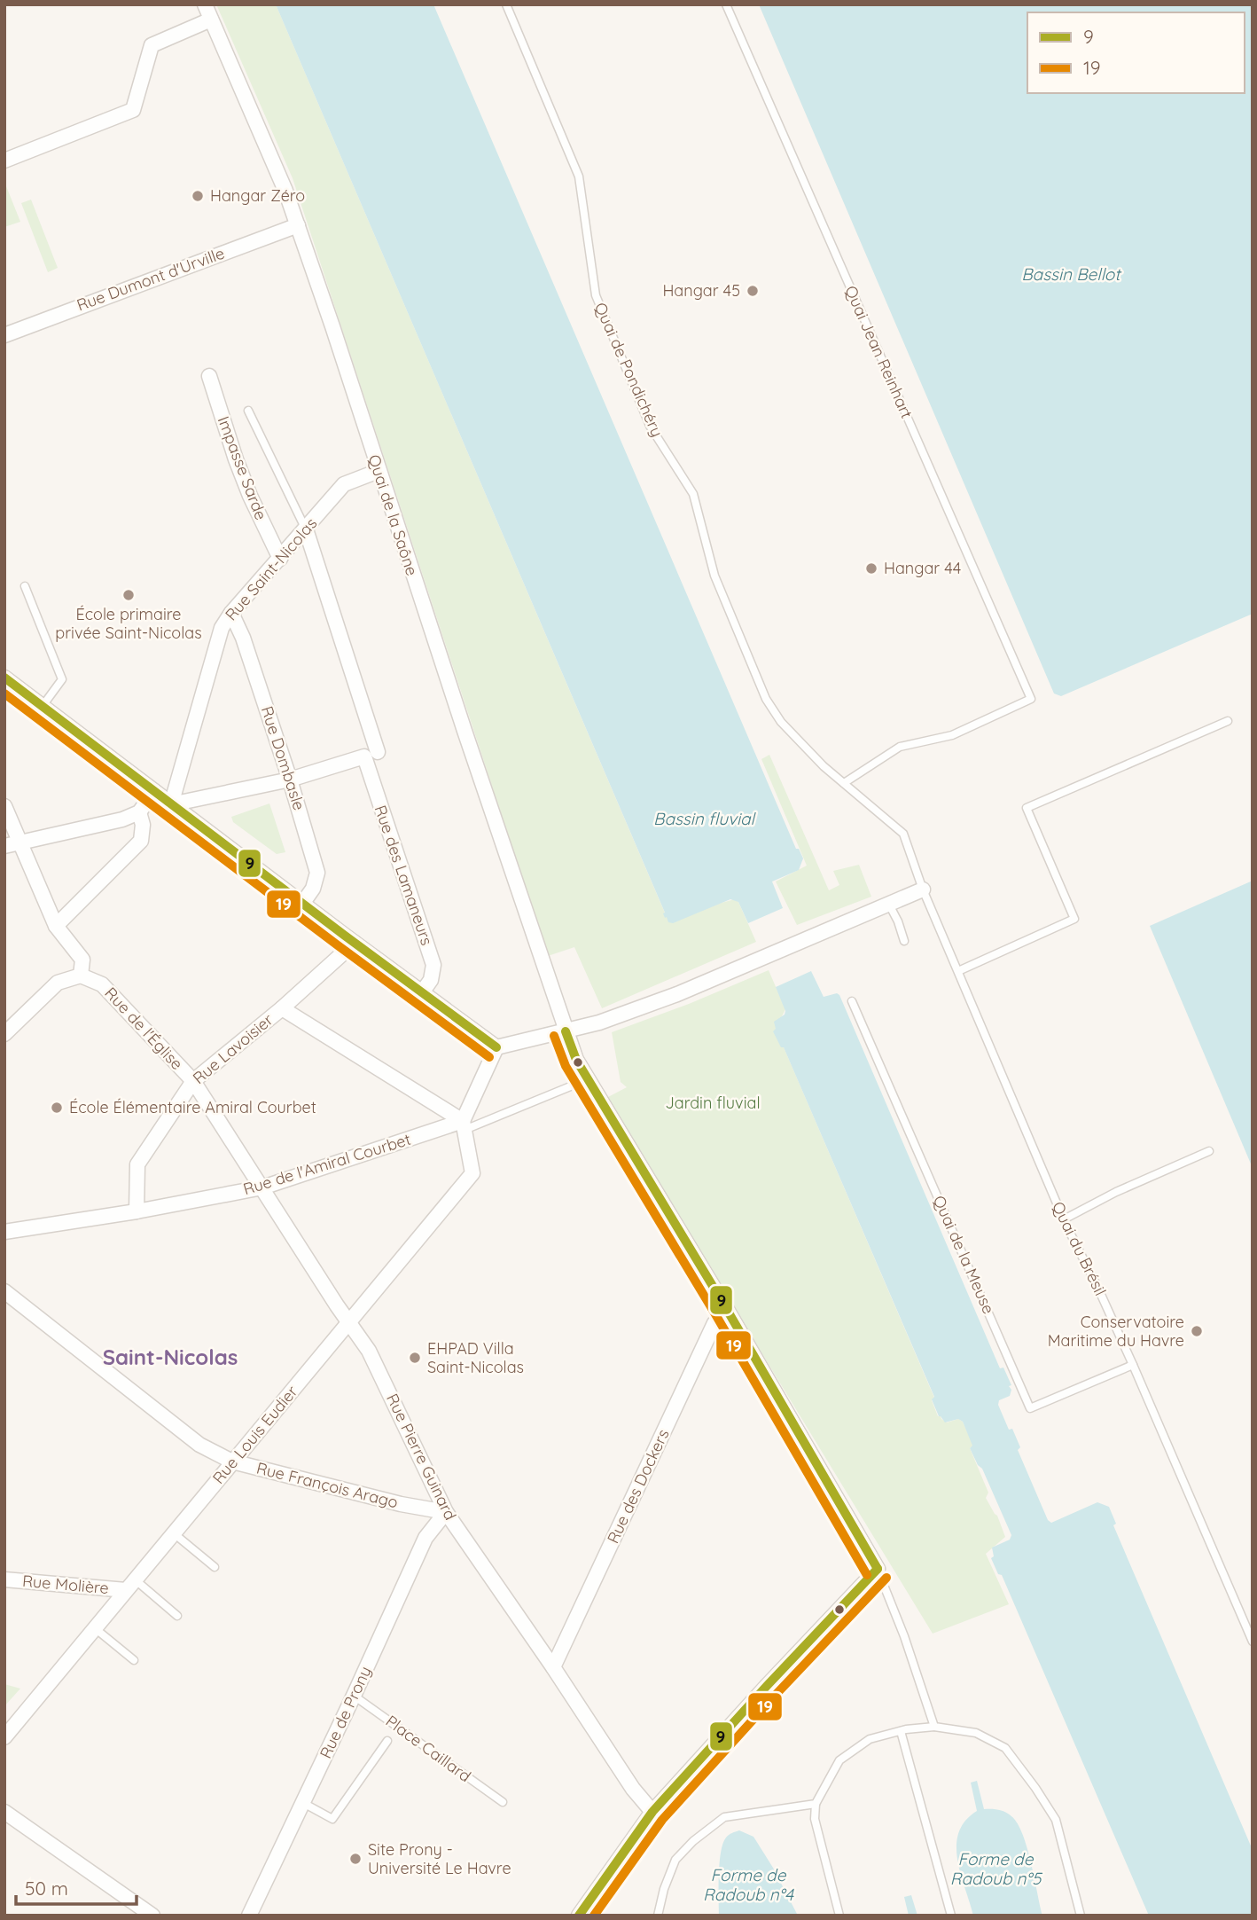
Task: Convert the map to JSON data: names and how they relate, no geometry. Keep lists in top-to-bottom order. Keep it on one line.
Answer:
{"streets":{"street":["Rue Dumont d'Urville","Impasse Sarde","Quai de la Saône","Rue Saint-Nicolas","Rue Dombasle","Rue des Lamaneurs","Rue de l'Église","Rue Lavoisier","Rue de l'Amiral Courbet","Rue Louis Eudier","Rue Pierre Guinard","Rue François Arago","Rue des Dockers","Rue Molière","Rue de Prony"],"lane":["Quai Jean Reinhart","Quai de Pondichéry","Quai du Brésil","Quai de la Meuse","Place Caillard"]},"crossings":[["Rue Dumont d'Urville","Quai de la Saône"],["Quai Jean Reinhart","Quai de Pondichéry"],["Quai de Pondichéry","Quai du Brésil"],["Impasse Sarde","Rue Saint-Nicolas"],["Quai de la Saône","Rue Saint-Nicolas"],["Quai de la Saône","Rue des Dockers"],["Rue Saint-Nicolas","Rue Dombasle"],["Rue Saint-Nicolas","Rue des Lamaneurs"],["Rue de l'Église","Rue Lavoisier"],["Rue de l'Église","Rue de l'Amiral Courbet"],["Rue de l'Église","Rue Pierre Guinard"],["Rue Lavoisier","Rue de l'Amiral Courbet"],["Rue de l'Amiral Courbet","Rue Louis Eudier"],["Rue de l'Amiral Courbet","Rue Pierre Guinard"],["Quai du Brésil","Quai de la Meuse"],["Rue Louis Eudier","Rue Pierre Guinard"],["Rue Louis Eudier","Rue François Arago"],["Rue Louis Eudier","Rue Molière"],["Rue Pierre Guinard","Rue François Arago"],["Rue Pierre Guinard","Rue des Dockers"],["Rue Pierre Guinard","Rue de Prony"],["Rue François Arago","Rue de Prony"],["Rue de Prony","Place Caillard"]],"districts":["Saint-Nicolas"],"water":["Bassin Bellot","Bassin fluvial","Forme de Radoub n°5","Forme de Radoub n°4"],"parks":["Jardin fluvial"],"places":["Hangar Zéro","Hangar 45","Hangar 44","École primaire privée Saint-Nicolas","École Élémentaire Amiral Courbet","Conservatoire Maritime du Havre","EHPAD Villa Saint-Nicolas","Site Prony - Université Le Havre"],"lines":["transit line 9","transit line 19"],"legend":["9","19"],"scale_bar":"50 m"}
